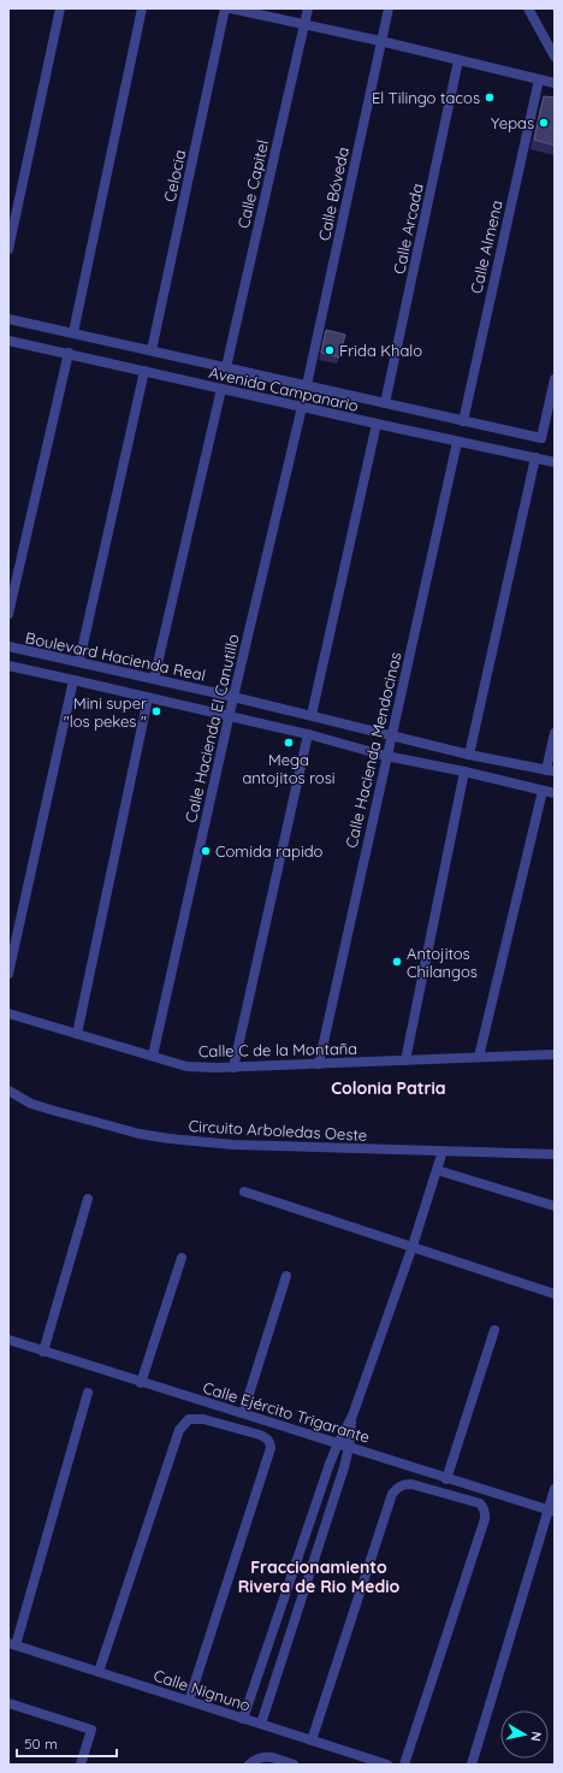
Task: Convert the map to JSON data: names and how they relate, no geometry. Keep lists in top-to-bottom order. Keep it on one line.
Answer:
{"streets":{"street":["Celocia","Calle Capitel","Calle Bóveda","Calle Arcada","Calle Almena","Avenida Campanario","Boulevard Hacienda Real","Calle Hacienda El Canutillo","Calle Hacienda Mendocinas","Calle C de la Montaña","Circuito Arboledas Oeste","Calle Ejército Trigarante","Calle Nignuno"]},"crossings":[["Celocia","Avenida Campanario"],["Calle Capitel","Avenida Campanario"],["Calle Bóveda","Avenida Campanario"],["Calle Arcada","Avenida Campanario"],["Calle Almena","Avenida Campanario"],["Avenida Campanario","Calle Hacienda El Canutillo"],["Avenida Campanario","Calle Hacienda Mendocinas"],["Boulevard Hacienda Real","Calle Hacienda El Canutillo"],["Boulevard Hacienda Real","Calle Hacienda Mendocinas"],["Calle Hacienda El Canutillo","Calle C de la Montaña"],["Calle Hacienda Mendocinas","Calle C de la Montaña"]],"districts":["Colonia Patria","Fraccionamiento Rivera de Rio Medio"],"places":["El Tilingo tacos","Yepas","Frida Khalo","Mini super \"los pekes \"","Mega antojitos rosi","Comida rapido","Antojitos Chilangos"],"scale_bar":"50 m","north":"right"}
